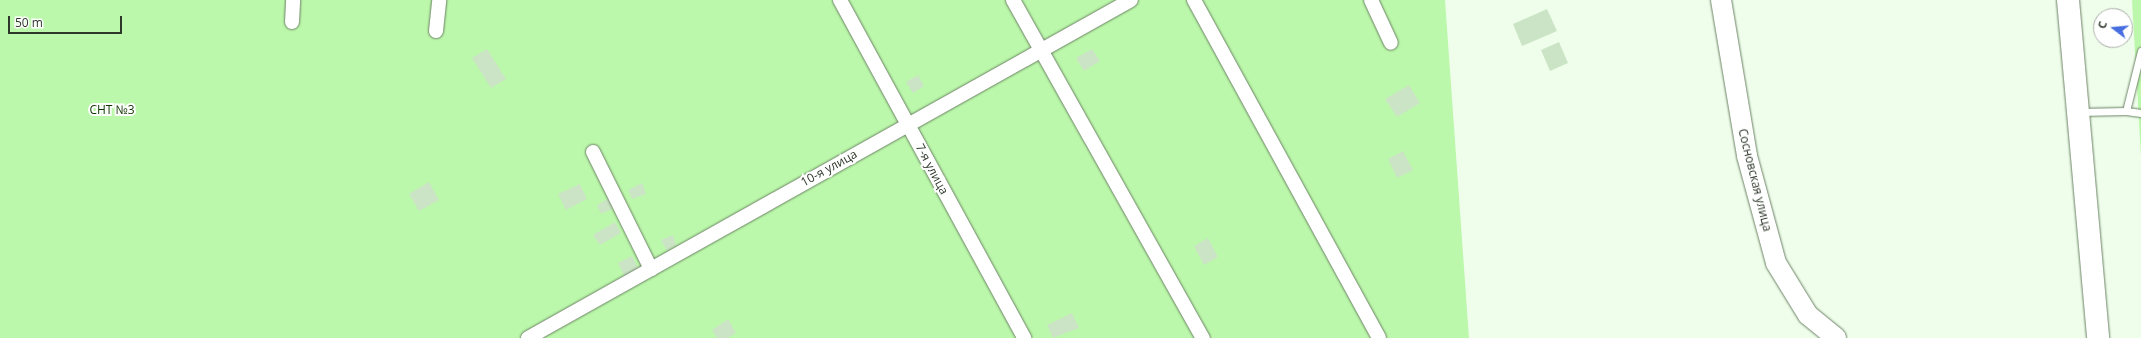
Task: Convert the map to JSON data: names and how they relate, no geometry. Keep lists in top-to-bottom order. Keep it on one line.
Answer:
{"streets":{"street":["10-я улица","7-я улица","Сосновская улица"]},"crossings":[["10-я улица","7-я улица"]],"parks":["СНТ №3"],"scale_bar":"50 m","north":"left"}
